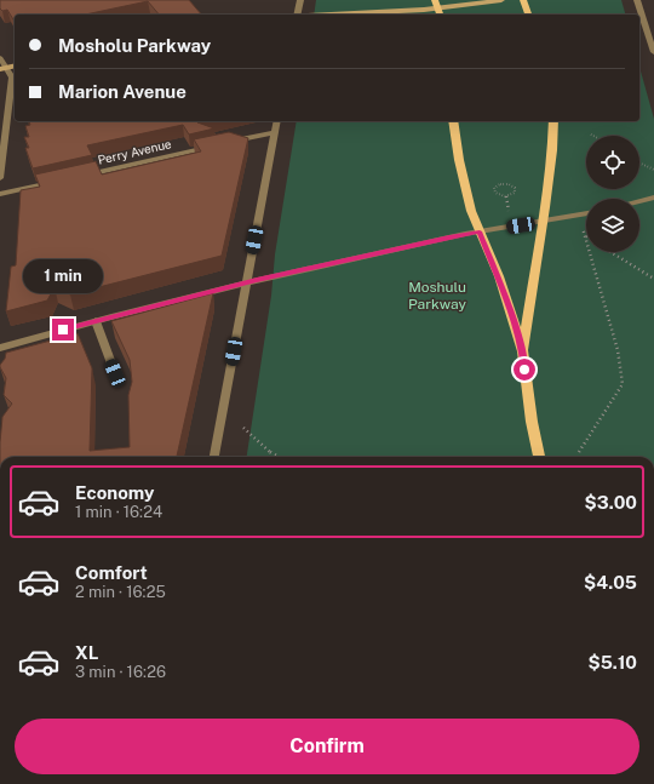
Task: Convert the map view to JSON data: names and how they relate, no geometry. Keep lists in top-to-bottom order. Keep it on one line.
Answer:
{"streets":{"street":["Perry Avenue"]},"parks":["Moshulu Parkway"],"page":{"banner":["Mosholu Parkway","Marion Avenue"],"bubble":"1 min","list":[{"name":"Economy","note":"1 min · 16:24","value":"$3.00"},{"name":"Comfort","note":"2 min · 16:25","value":"$4.05"},{"name":"XL","note":"3 min · 16:26","value":"$5.10"}],"buttons":"Confirm"}}
